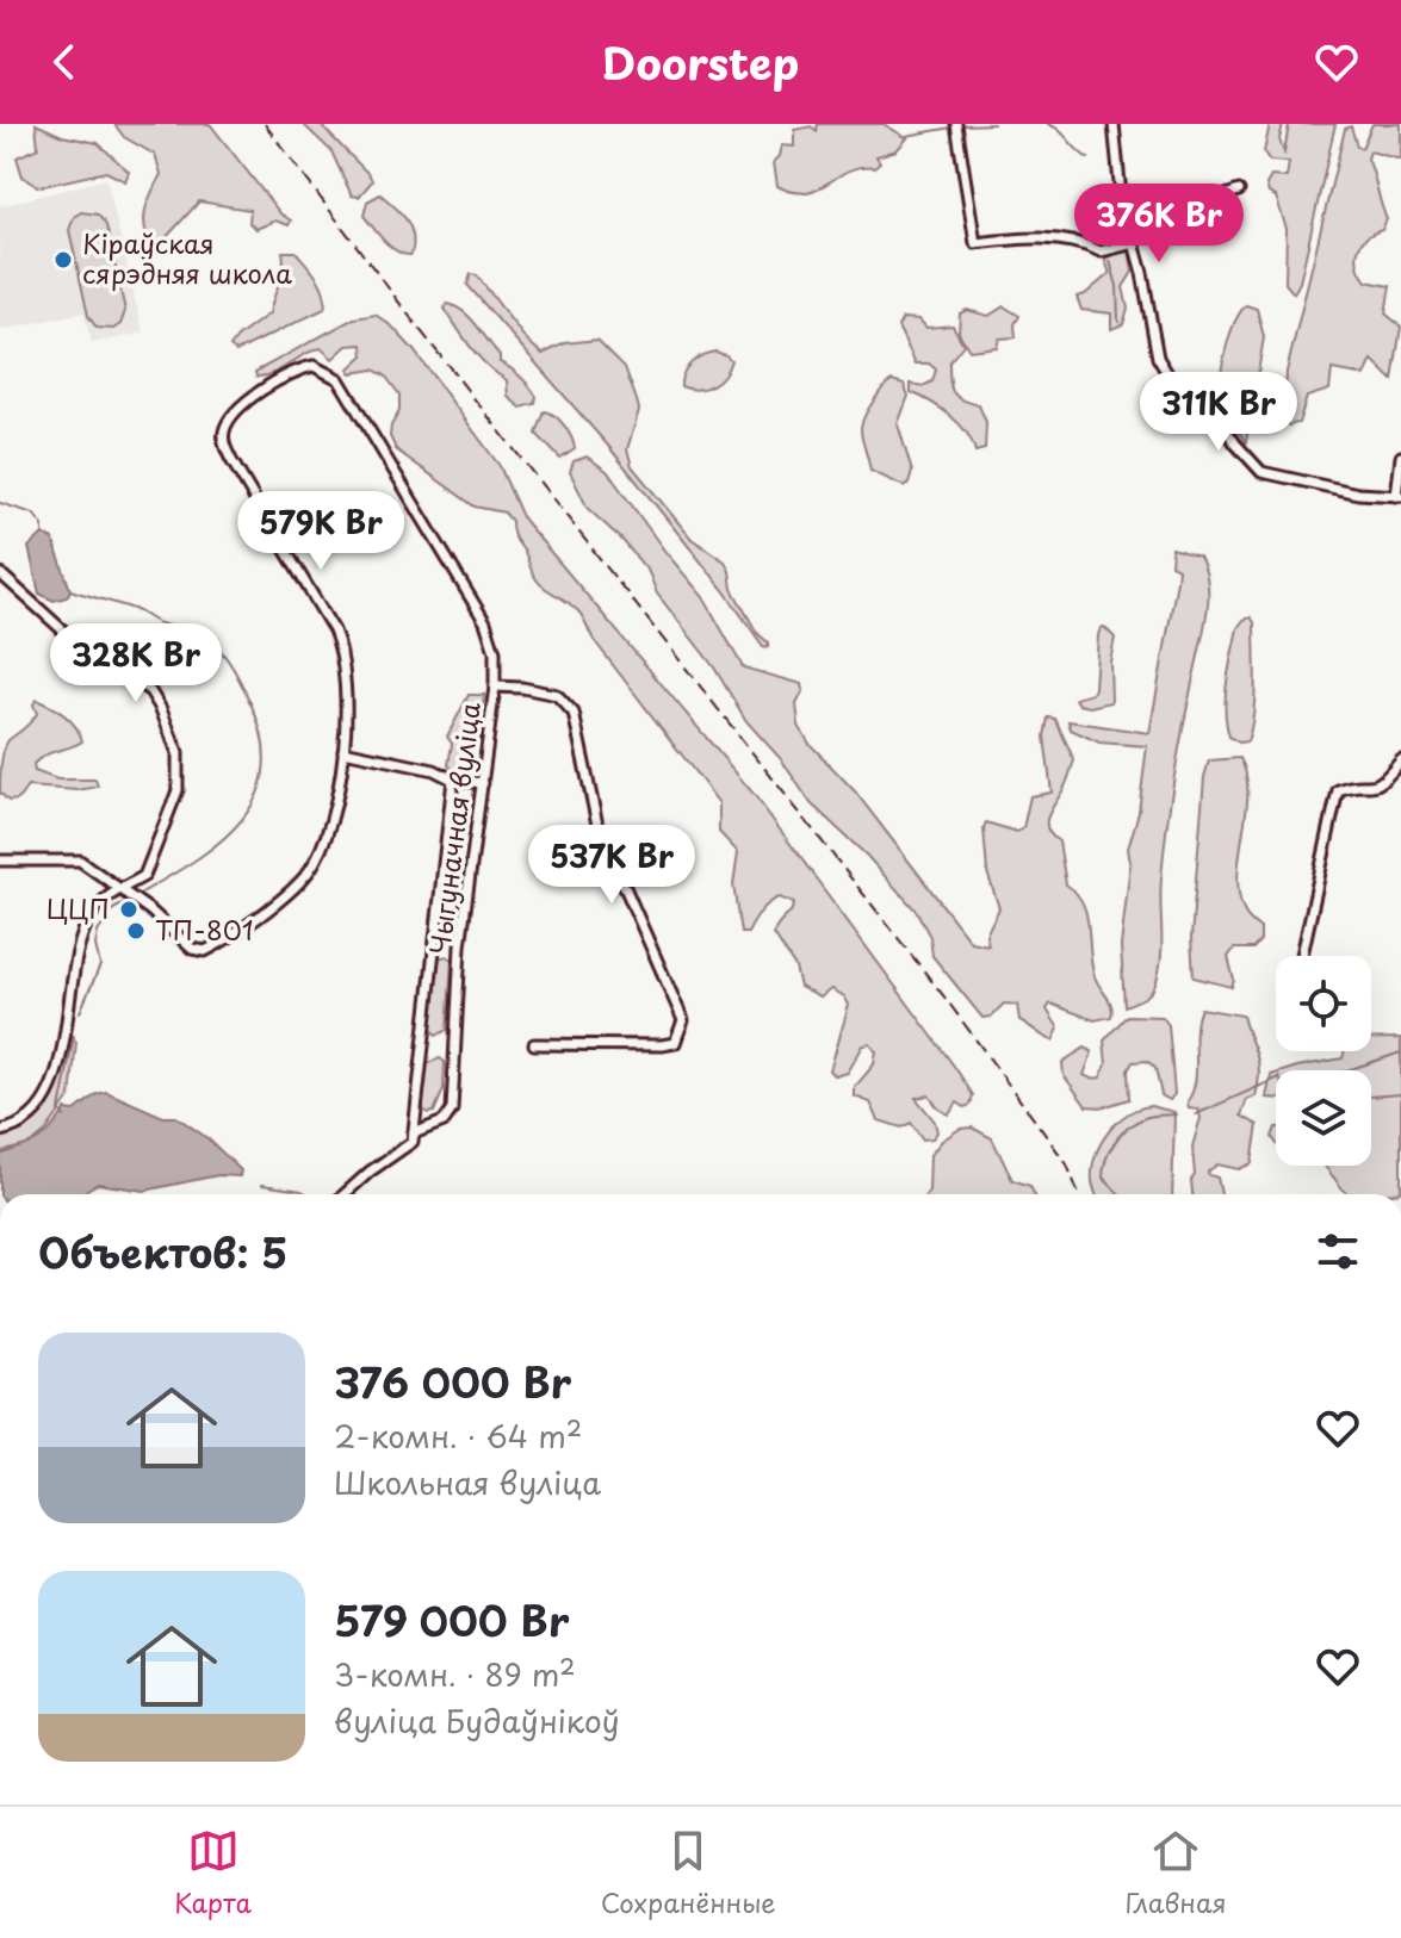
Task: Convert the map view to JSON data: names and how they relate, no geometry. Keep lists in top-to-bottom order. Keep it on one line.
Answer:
{"streets":{"street":["Чыгуначная вуліца"]},"places":["Кіраўская сярэдняя школа","ЦЦП","ТП-801"],"page":{"header":"Doorstep","price":["376K Br","311K Br","579K Br","328K Br","537K Br"],"heading":"Объектов: 5","list":[{"name":"376 000 Br","note":"2-комн. · 64 m² · Школьная вуліца"},{"name":"579 000 Br","note":"3-комн. · 89 m² · вуліца Будаўнікоў"}],"tabs":["Карта","Сохранённые","Главная"]}}
